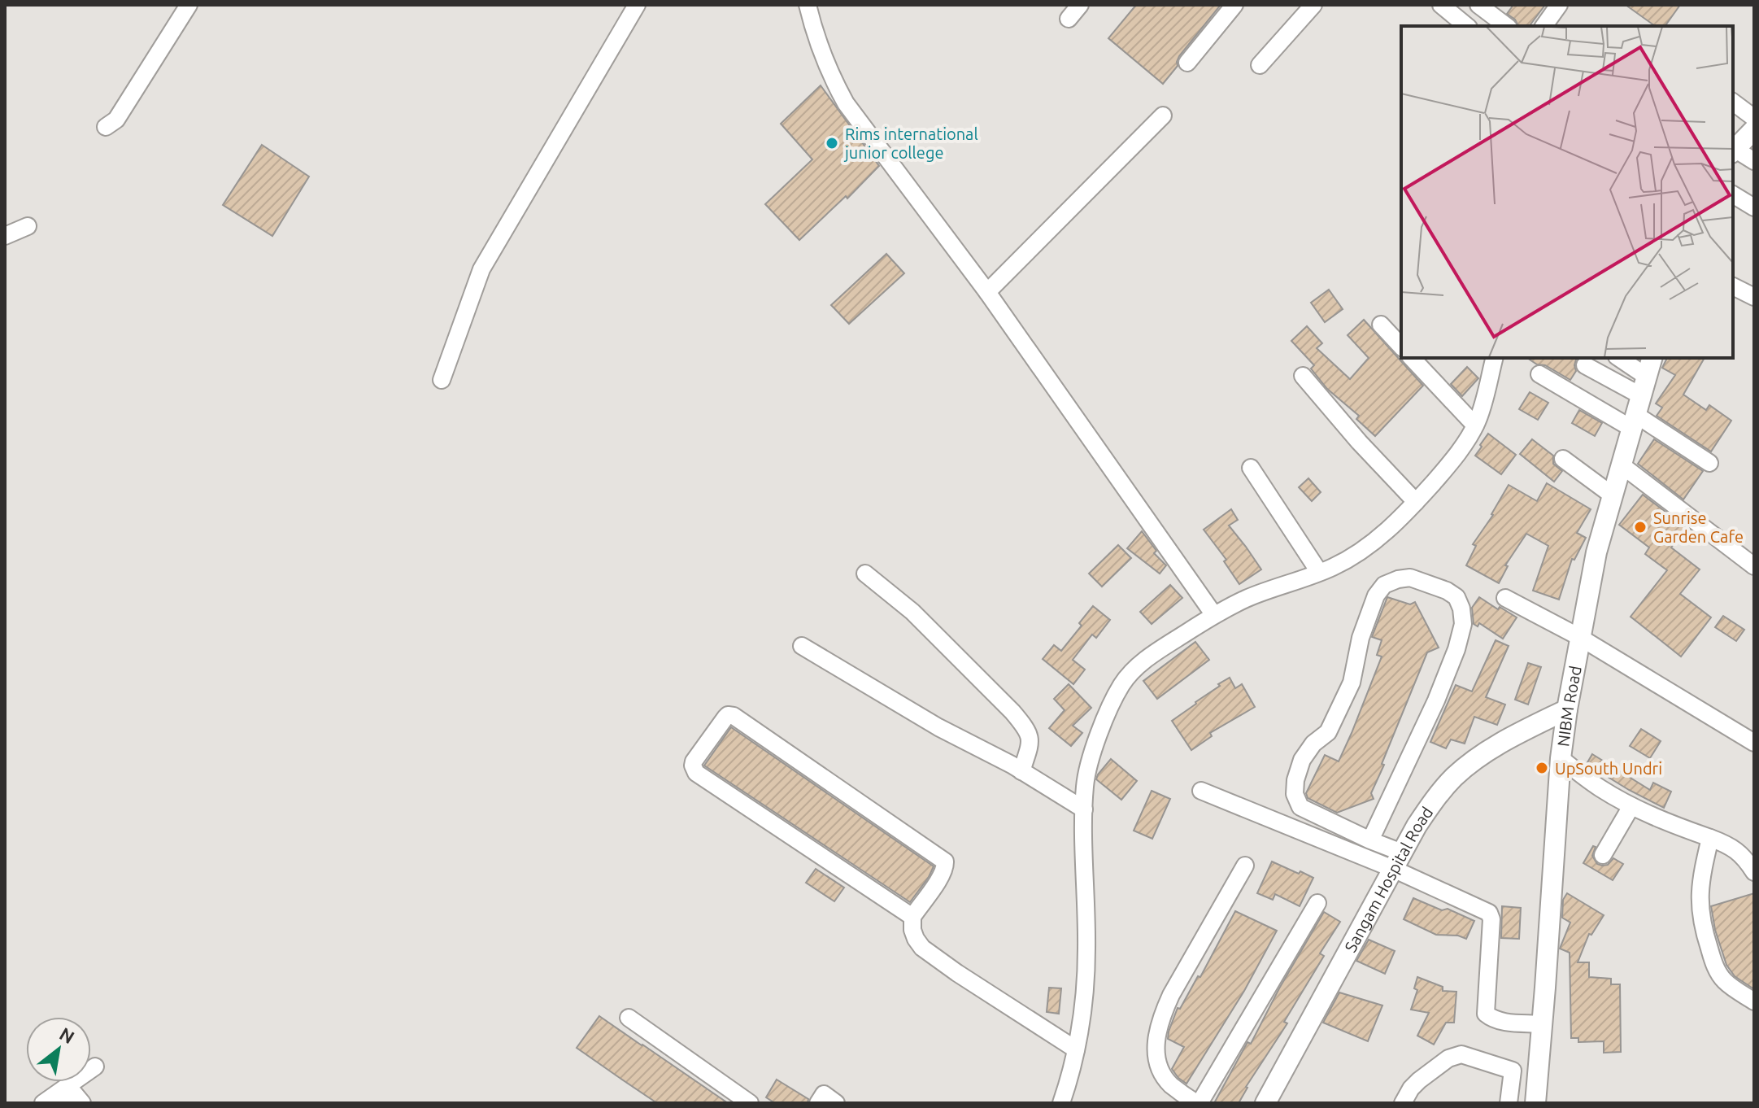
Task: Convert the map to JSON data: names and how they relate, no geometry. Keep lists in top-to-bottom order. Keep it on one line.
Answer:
{"streets":{"main road":["NIBM Road","Sangam Hospital Road"]},"crossings":[["NIBM Road","Sangam Hospital Road"]],"places":["Rims international junior college","Sunrise Garden Cafe","UpSouth Undri"],"north":"top right"}
